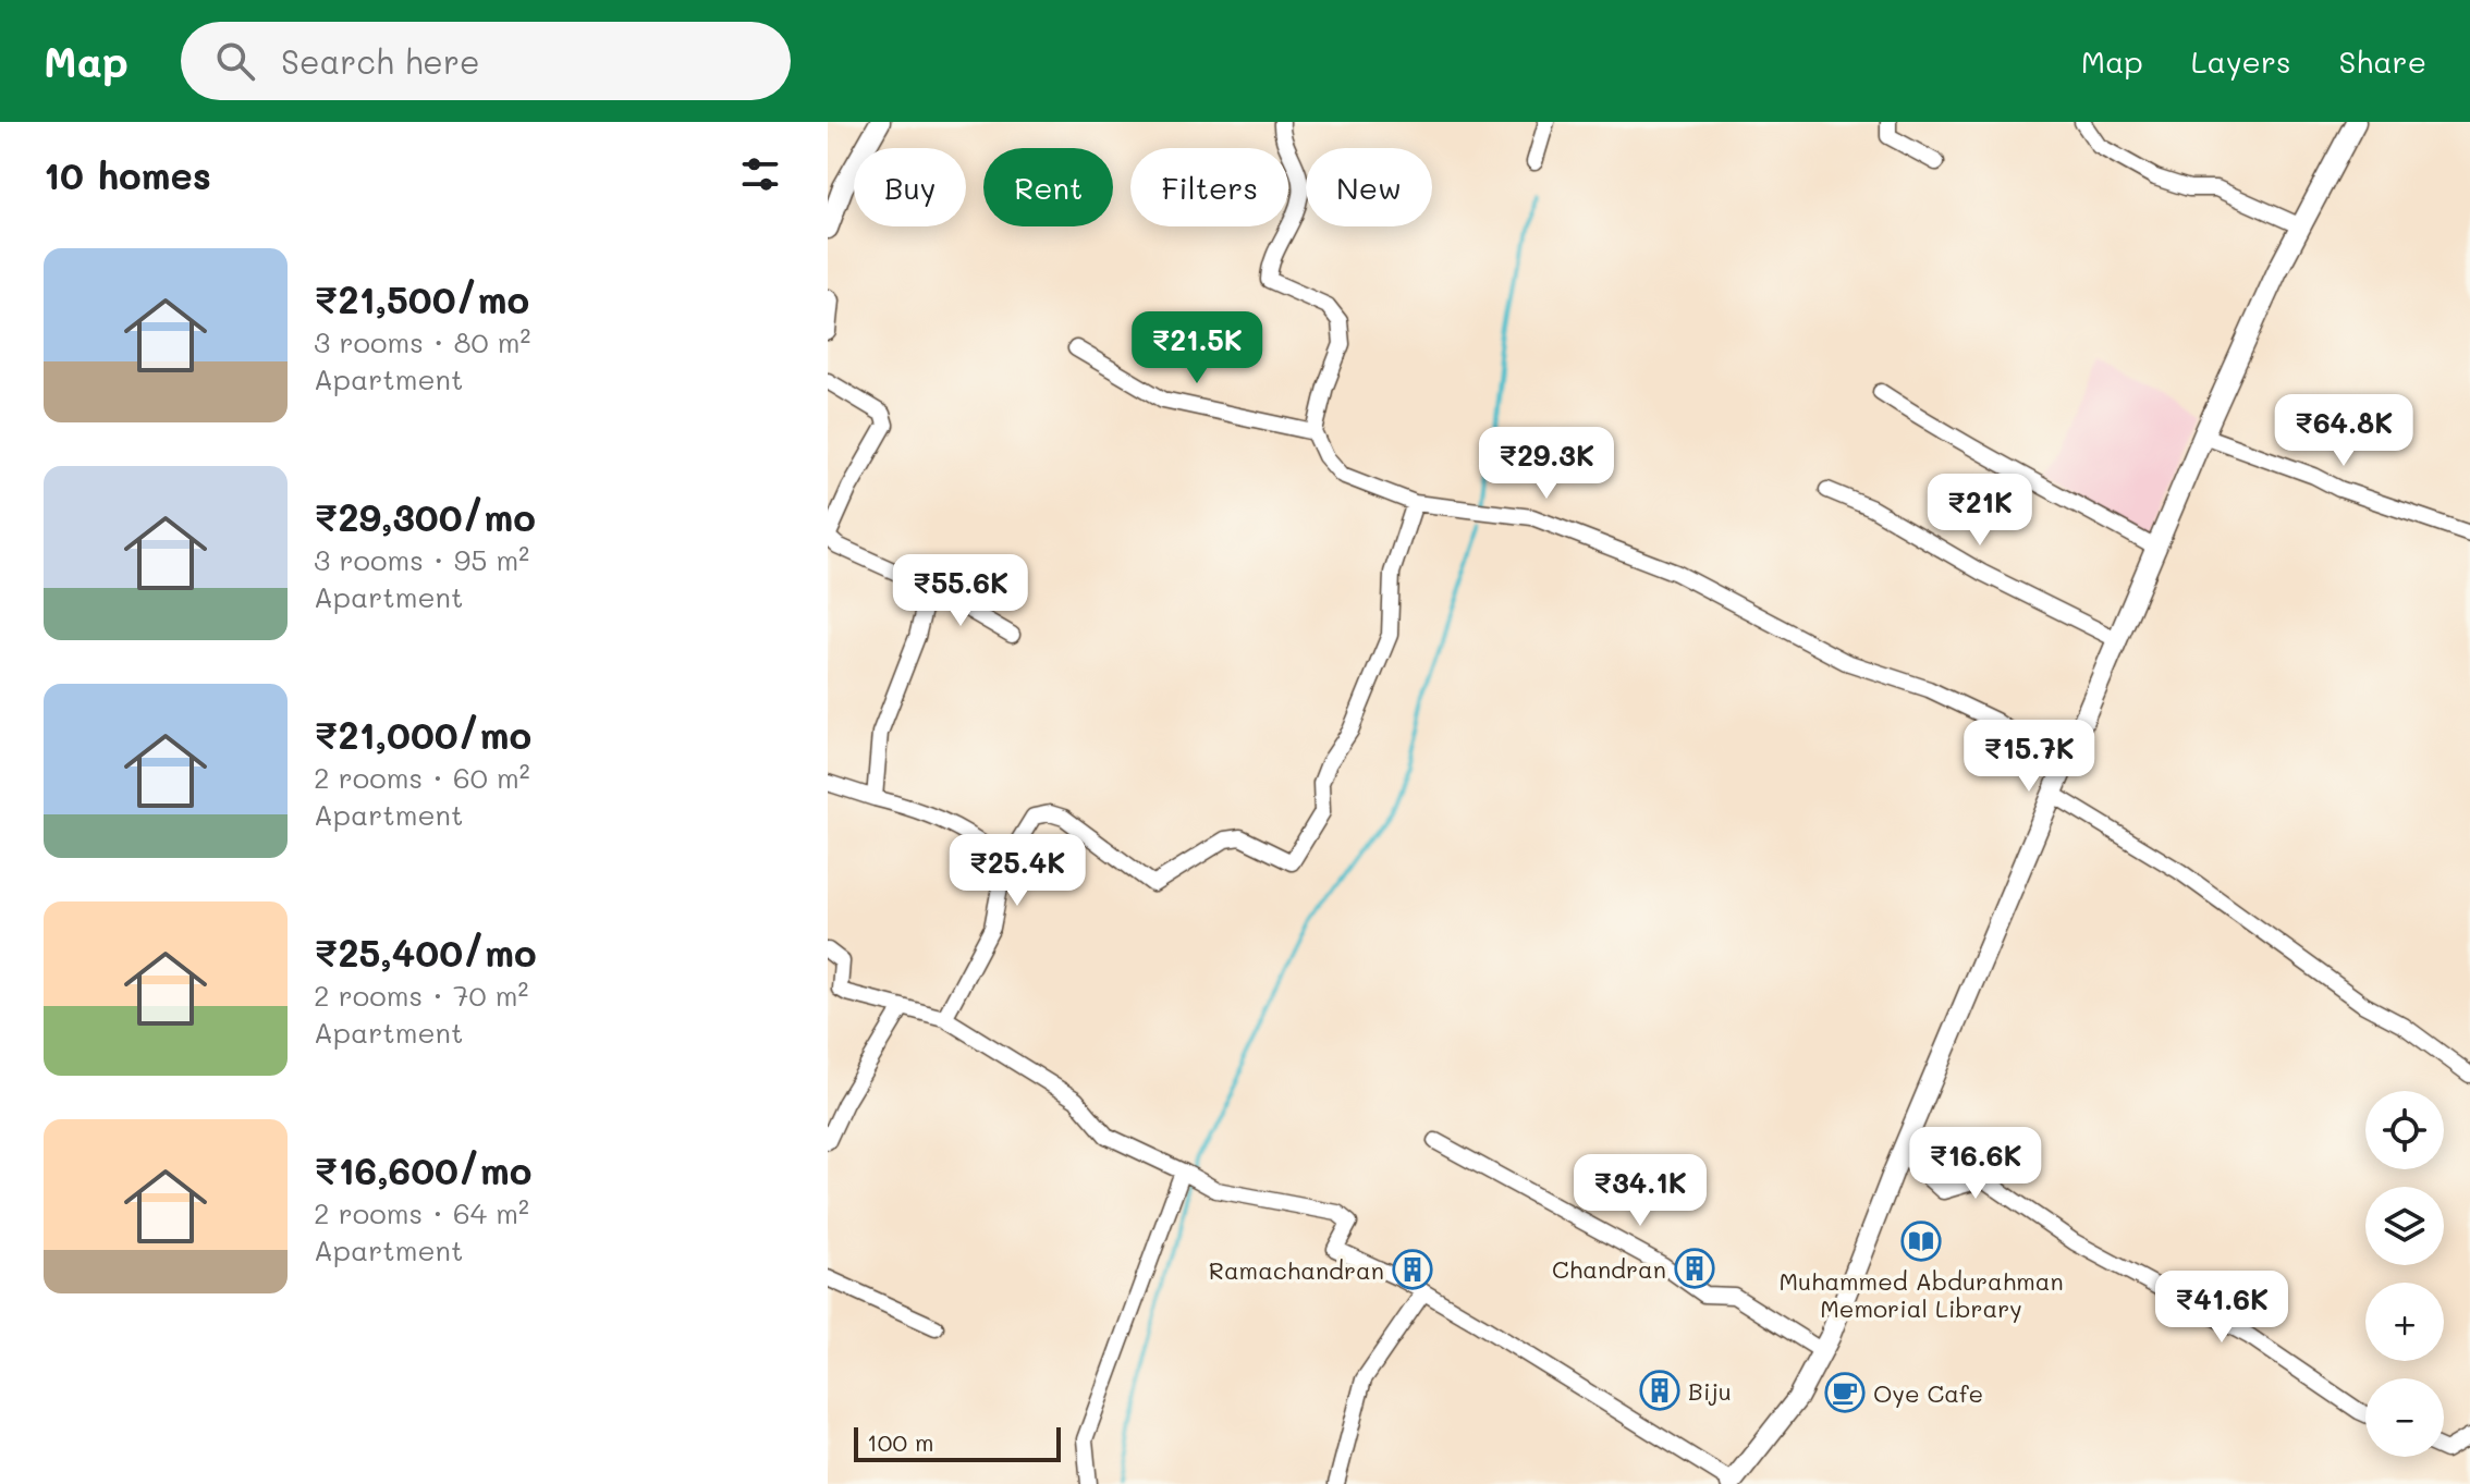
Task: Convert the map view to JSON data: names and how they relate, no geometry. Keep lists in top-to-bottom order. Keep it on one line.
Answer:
{"places":{"library":["Muhammed Abdurahman Memorial Library"],"building":["Chandran","Ramachandran","Biju"],"cafe":["Oye Cafe"]},"scale_bar":"100 m","page":{"header":"Map","search":"Search here","nav":["Map","Layers","Share"],"heading":"10 homes","chip":["Buy","Rent","Filters","New"],"list":[{"name":"₹21,500/mo","note":"3 rooms · 80 m² · Apartment"},{"name":"₹29,300/mo","note":"3 rooms · 95 m² · Apartment"},{"name":"₹21,000/mo","note":"2 rooms · 60 m² · Apartment"},{"name":"₹25,400/mo","note":"2 rooms · 70 m² · Apartment"},{"name":"₹16,600/mo","note":"2 rooms · 64 m² · Apartment"}],"price":["₹21.5K","₹64.8K","₹29.3K","₹21K","₹55.6K","₹15.7K","₹25.4K","₹16.6K","₹34.1K","₹41.6K"],"map_buttons":["+","−"],"scale":"100 m"}}
